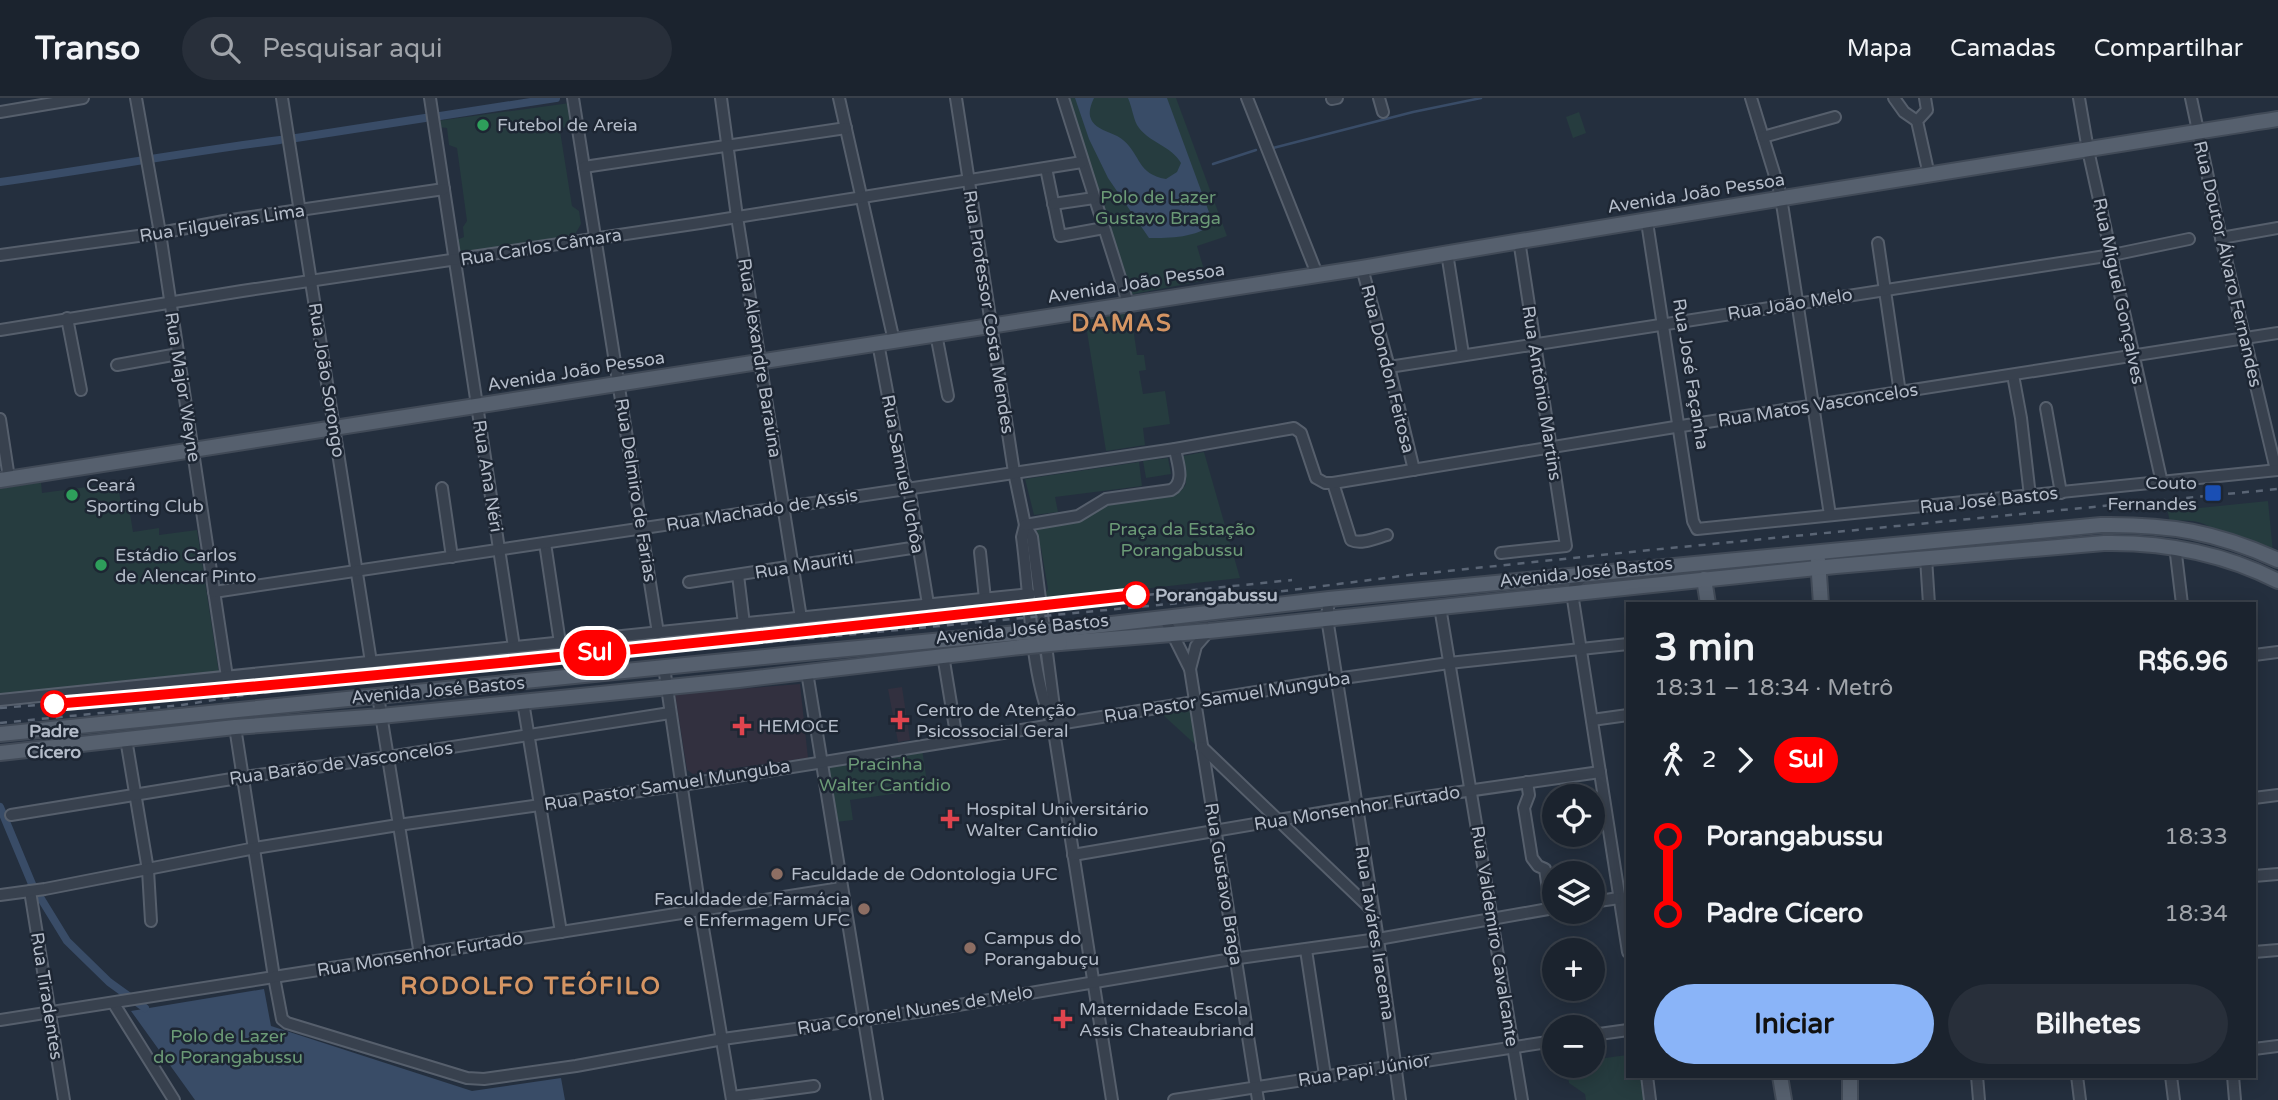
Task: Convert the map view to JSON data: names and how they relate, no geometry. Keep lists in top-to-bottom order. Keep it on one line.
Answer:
{"streets":{"main road":["Avenida João Pessoa","Avenida José Bastos"],"street":["Rua Filgueiras Lima","Rua Carlos Câmara","Rua Doutor Álvaro Fernandes","Rua Miguel Gonçalves","Rua João Melo","Rua Professor Costa Mendes","Rua Alexandre Baraúna","Rua Dondon Feitosa","Rua José Façanha","Rua João Sorongo","Rua Major Weyne","Rua Antônio Martins","Rua Matos Vasconcelos","Rua Samuel Uchôa","Rua Ana Néri","Rua Delmiro de Farias","Rua José Bastos","Rua Machado de Assis","Rua Mauriti","Rua Pastor Samuel Munguba","Rua Barão de Vasconcelos","Rua Monsenhor Furtado","Rua Gustavo Braga","Rua Taváres Iracema","Rua Valdemiro Cavalcante","Rua Tiradentes","Rua Coronel Nunes de Melo","Rua Papi Júnior"]},"crossings":[["Avenida João Pessoa","Rua Doutor Álvaro Fernandes"],["Avenida João Pessoa","Rua Miguel Gonçalves"],["Avenida João Pessoa","Rua Professor Costa Mendes"],["Avenida João Pessoa","Rua Alexandre Baraúna"],["Avenida João Pessoa","Rua Dondon Feitosa"],["Avenida João Pessoa","Rua José Façanha"],["Avenida João Pessoa","Rua João Sorongo"],["Avenida João Pessoa","Rua Major Weyne"],["Avenida João Pessoa","Rua Antônio Martins"],["Avenida João Pessoa","Rua Samuel Uchôa"],["Avenida João Pessoa","Rua Ana Néri"],["Avenida João Pessoa","Rua Delmiro de Farias"],["Rua Filgueiras Lima","Rua João Sorongo"],["Rua Filgueiras Lima","Rua Major Weyne"],["Rua Filgueiras Lima","Rua Ana Néri"],["Rua Carlos Câmara","Rua Professor Costa Mendes"],["Rua Carlos Câmara","Rua Alexandre Baraúna"],["Rua Carlos Câmara","Rua João Sorongo"],["Rua Carlos Câmara","Rua Major Weyne"],["Rua Carlos Câmara","Rua Ana Néri"],["Rua Carlos Câmara","Rua Delmiro de Farias"],["Rua Doutor Álvaro Fernandes","Rua Matos Vasconcelos"],["Rua Doutor Álvaro Fernandes","Rua José Bastos"],["Rua Miguel Gonçalves","Rua João Melo"],["Rua Miguel Gonçalves","Rua Matos Vasconcelos"],["Rua Miguel Gonçalves","Rua José Bastos"],["Rua João Melo","Rua Dondon Feitosa"],["Rua João Melo","Rua José Façanha"],["Rua João Melo","Rua Antônio Martins"],["Rua Professor Costa Mendes","Rua Machado de Assis"],["Rua Professor Costa Mendes","Avenida José Bastos"],["Rua Professor Costa Mendes","Rua Pastor Samuel Munguba"],["Rua Professor Costa Mendes","Rua Monsenhor Furtado"],["Rua Professor Costa Mendes","Rua Coronel Nunes de Melo"],["Rua Alexandre Baraúna","Rua Machado de Assis"],["Rua Alexandre Baraúna","Rua Mauriti"],["Rua Alexandre Baraúna","Avenida José Bastos"],["Rua Dondon Feitosa","Rua Matos Vasconcelos"],["Rua José Façanha","Rua Matos Vasconcelos"],["Rua José Façanha","Rua José Bastos"],["Rua João Sorongo","Rua Machado de Assis"],["Rua João Sorongo","Avenida José Bastos"],["Rua Major Weyne","Rua Machado de Assis"],["Rua Major Weyne","Avenida José Bastos"],["Rua Antônio Martins","Rua Matos Vasconcelos"],["Rua Matos Vasconcelos","Rua Machado de Assis"],["Rua Samuel Uchôa","Rua Machado de Assis"],["Rua Samuel Uchôa","Rua Mauriti"],["Rua Samuel Uchôa","Avenida José Bastos"],["Rua Ana Néri","Rua Machado de Assis"],["Rua Ana Néri","Avenida José Bastos"],["Rua Delmiro de Farias","Rua Machado de Assis"],["Rua Delmiro de Farias","Avenida José Bastos"],["Avenida José Bastos","Rua Gustavo Braga"],["Avenida José Bastos","Rua Taváres Iracema"],["Avenida José Bastos","Rua Valdemiro Cavalcante"],["Rua Pastor Samuel Munguba","Rua Gustavo Braga"],["Rua Pastor Samuel Munguba","Rua Taváres Iracema"],["Rua Pastor Samuel Munguba","Rua Valdemiro Cavalcante"],["Rua Pastor Samuel Munguba","Rua Tiradentes"],["Rua Monsenhor Furtado","Rua Gustavo Braga"],["Rua Monsenhor Furtado","Rua Taváres Iracema"],["Rua Monsenhor Furtado","Rua Valdemiro Cavalcante"],["Rua Monsenhor Furtado","Rua Tiradentes"],["Rua Monsenhor Furtado","Rua Coronel Nunes de Melo"],["Rua Gustavo Braga","Rua Coronel Nunes de Melo"],["Rua Gustavo Braga","Rua Papi Júnior"],["Rua Taváres Iracema","Rua Coronel Nunes de Melo"],["Rua Taváres Iracema","Rua Papi Júnior"],["Rua Valdemiro Cavalcante","Rua Coronel Nunes de Melo"],["Rua Valdemiro Cavalcante","Rua Papi Júnior"]],"districts":["DAMAS","RODOLFO TEÓFILO"],"parks":["Polo de Lazer Gustavo Braga","Praça da Estação Porangabussu","Pracinha Walter Cantídio","Polo de Lazer do Porangabussu"],"places":{"other":["Futebol de Areia","Ceará Sporting Club","Estádio Carlos de Alencar Pinto","Porangabussu","Padre Cícero","Faculdade de Odontologia UFC","Faculdade de Farmácia e Enfermagem UFC","Campus do Porangabuçu"],"transit":["Couto Fernandes"],"health":["Centro de Atenção Psicossocial Geral","HEMOCE","Hospital Universitário Walter Cantídio","Maternidade Escola Assis Chateaubriand"]},"lines":["metro line Sul"],"page":{"header":"Transo","search":"Pesquisar aqui","nav":["Mapa","Camadas","Compartilhar"],"on_map":"Sul","heading":["3 min","18:31 – 18:34 · Metrô","R$6.96"],"legs":["2","Sul"],"map_buttons":["+","−"],"list":[{"name":"Porangabussu","value":"18:33"},{"name":"Padre Cícero","value":"18:34"}],"buttons":["Iniciar","Bilhetes"]}}
